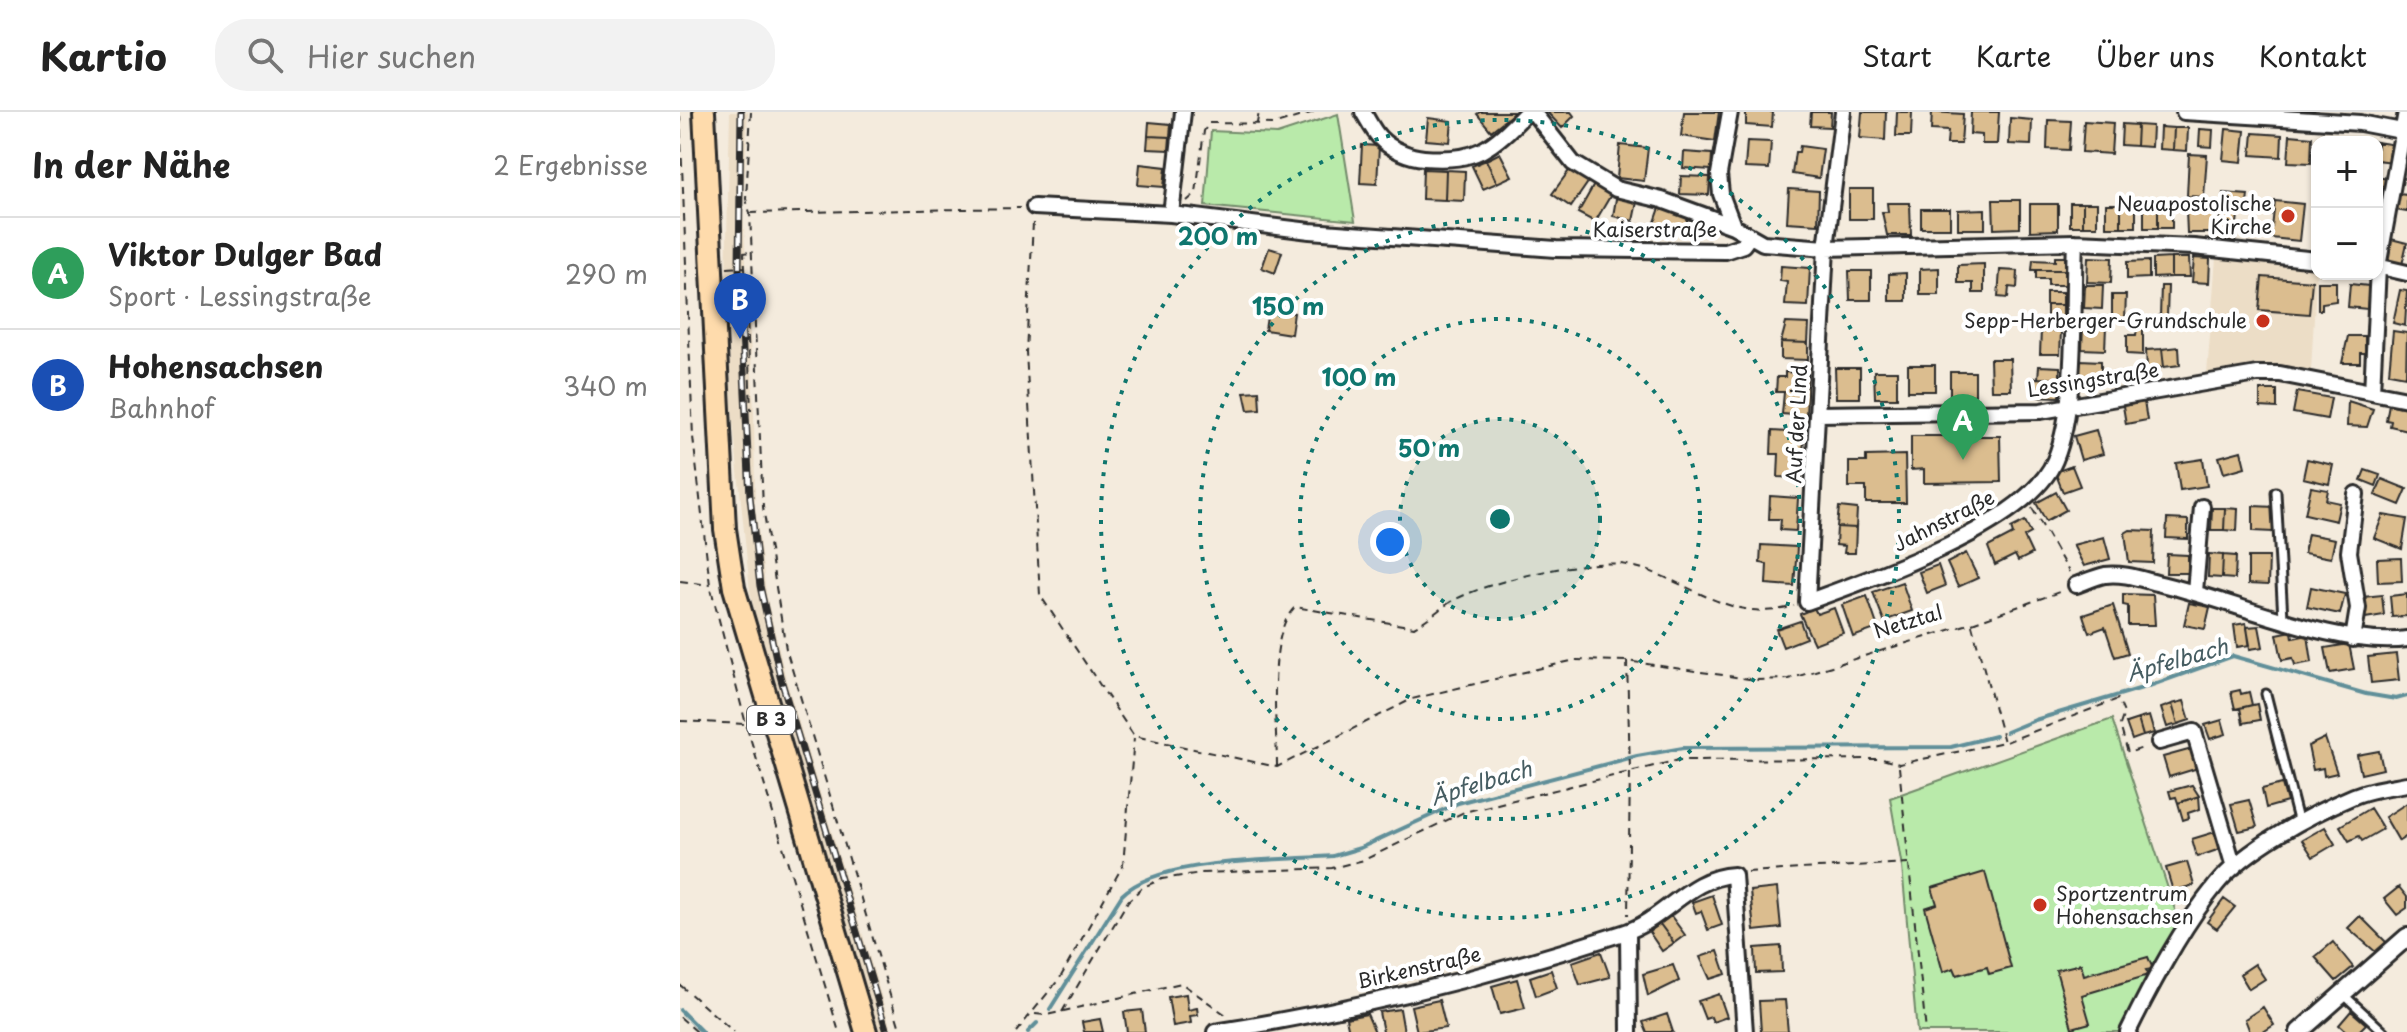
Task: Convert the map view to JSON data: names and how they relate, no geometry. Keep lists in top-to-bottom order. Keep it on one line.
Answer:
{"streets":{"main road":["B 3"],"street":["Kaiserstraße","Lessingstraße","Auf der Lind","Jahnstraße","Birkenstraße"],"path":["Netztal"]},"crossings":[["Lessingstraße","Auf der Lind"],["Lessingstraße","Jahnstraße"],["Auf der Lind","Jahnstraße"]],"water":["Äpfelbach"],"places":["Neuapostolische Kirche","Sepp-Herberger-Grundschule","Sportzentrum Hohensachsen"],"page":{"header":"Kartio","search":"Hier suchen","nav":["Start","Karte","Über uns","Kontakt"],"heading":["In der Nähe","2 Ergebnisse"],"map_buttons":["+","−"],"list":[{"mark":"A","name":"Viktor Dulger Bad","note":"Sport · Lessingstraße","value":"290 m"},{"mark":"B","name":"Hohensachsen","note":"Bahnhof","value":"340 m"}],"pins":["B","A"]},"rings":["200 m","150 m","100 m","50 m"]}
